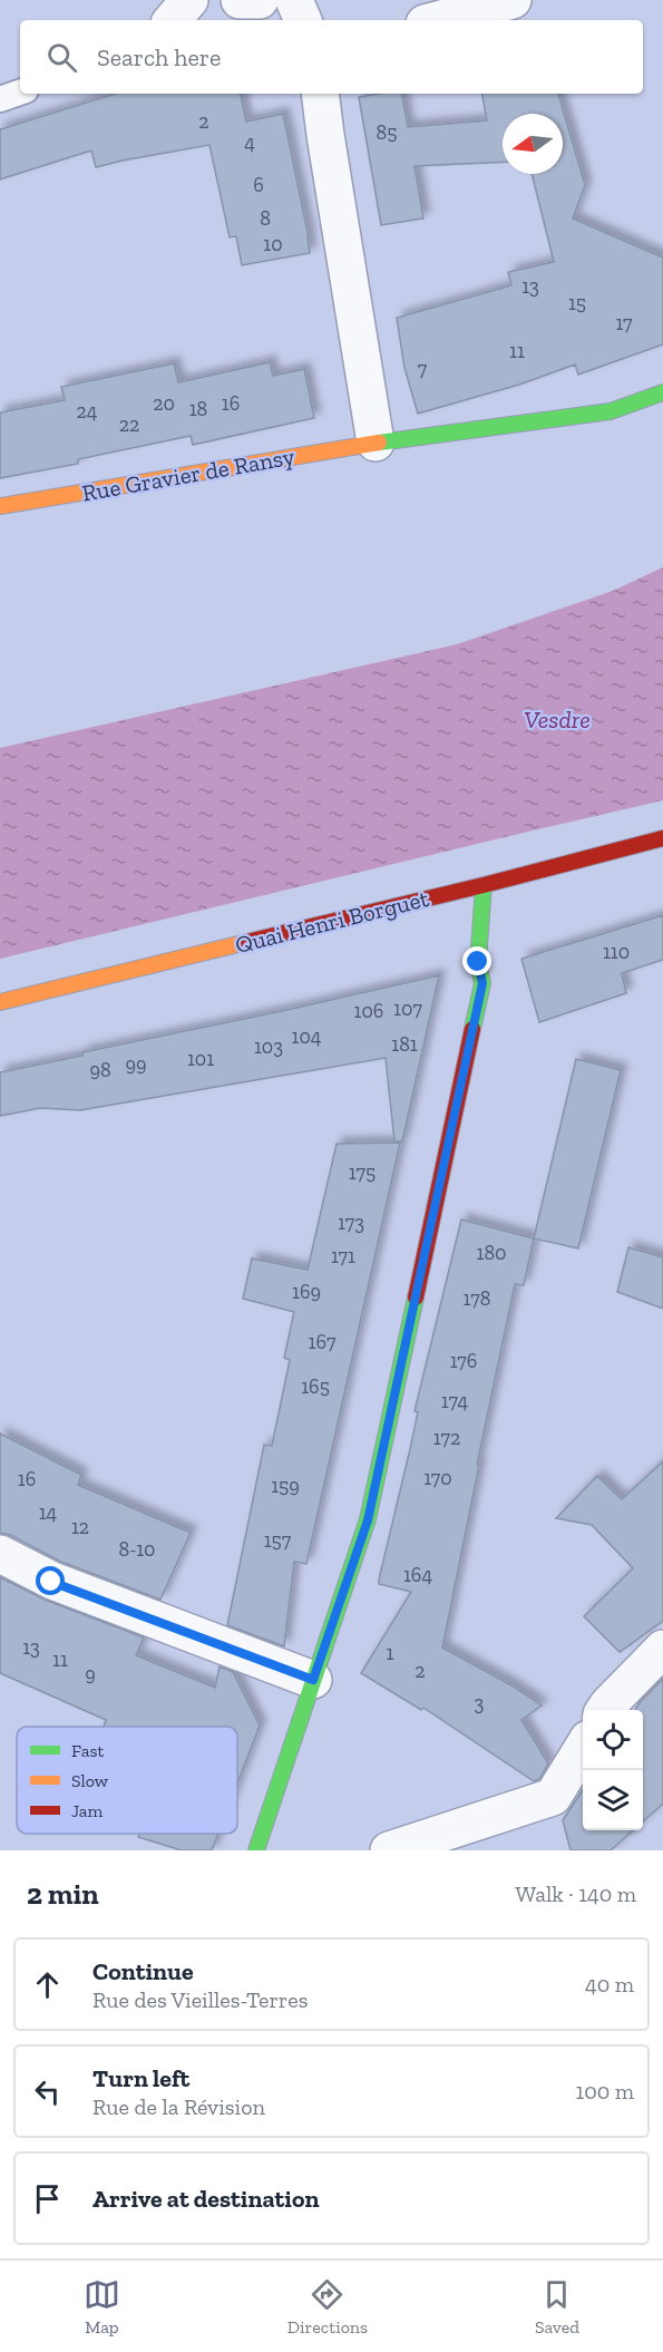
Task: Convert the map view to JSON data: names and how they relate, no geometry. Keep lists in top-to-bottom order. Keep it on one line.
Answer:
{"streets":{"street":["Rue Gravier de Ransy","Quai Henri Borguet"]},"water":["Vesdre"],"house_numbers":["2","85","4","6","8","10","13","15","17","11","7","20","16","18","24","22","110","107","106","104","181","103","101","99","98","175","173","180","171","169","178","167","176","165","174","172","170","16","159","14","12","157","8-10","164","13","1","11","2","9","3"],"legend":["Fast","Slow","Jam"],"north":"left","page":{"search":"Search here","heading":["2 min","Walk · 140 m"],"list":[["Continue","Rue des Vieilles-Terres","40 m"],["Turn left","Rue de la Révision","100 m"],"Arrive at destination"],"nav":["Map","Directions","Saved"]}}
